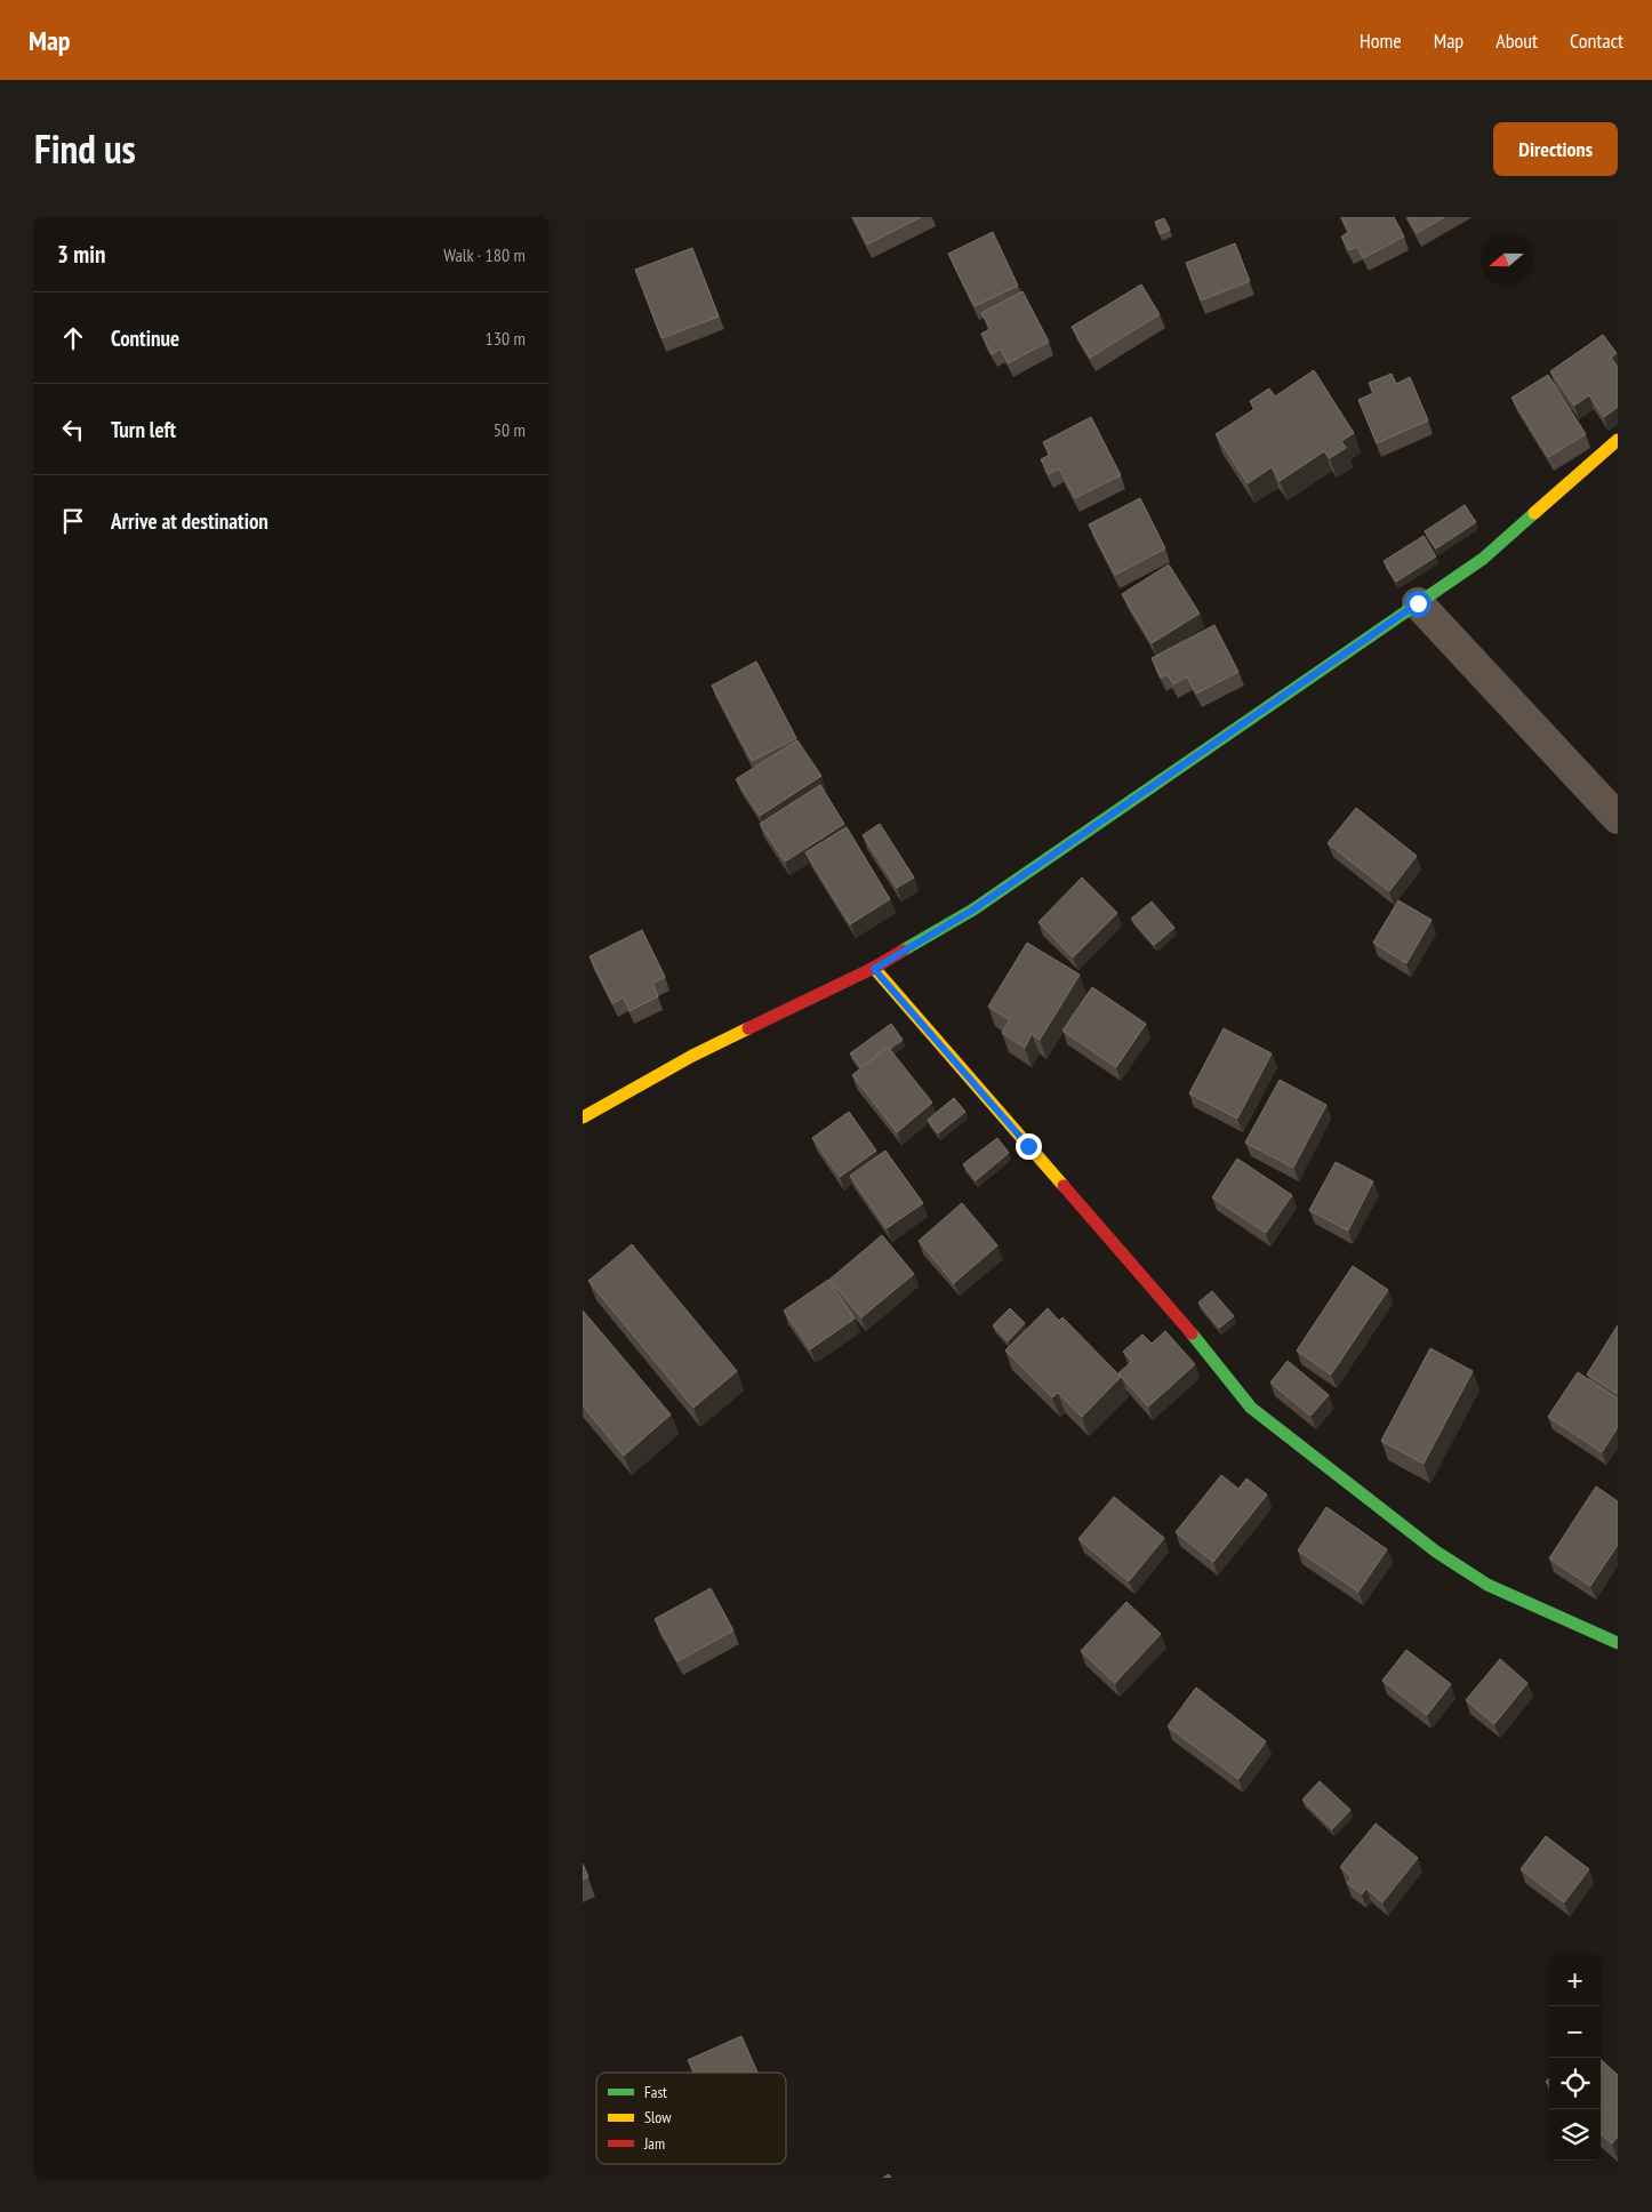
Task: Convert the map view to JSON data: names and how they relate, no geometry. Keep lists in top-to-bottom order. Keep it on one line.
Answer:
{"legend":["Fast","Slow","Jam"],"north":"left","page":{"header":"Map","nav":["Home","Map","About","Contact"],"title":"Find us","buttons":"Directions","heading":["3 min","Walk · 180 m"],"list":[["Continue","130 m"],["Turn left","50 m"],"Arrive at destination"],"map_buttons":["+","−"]}}
